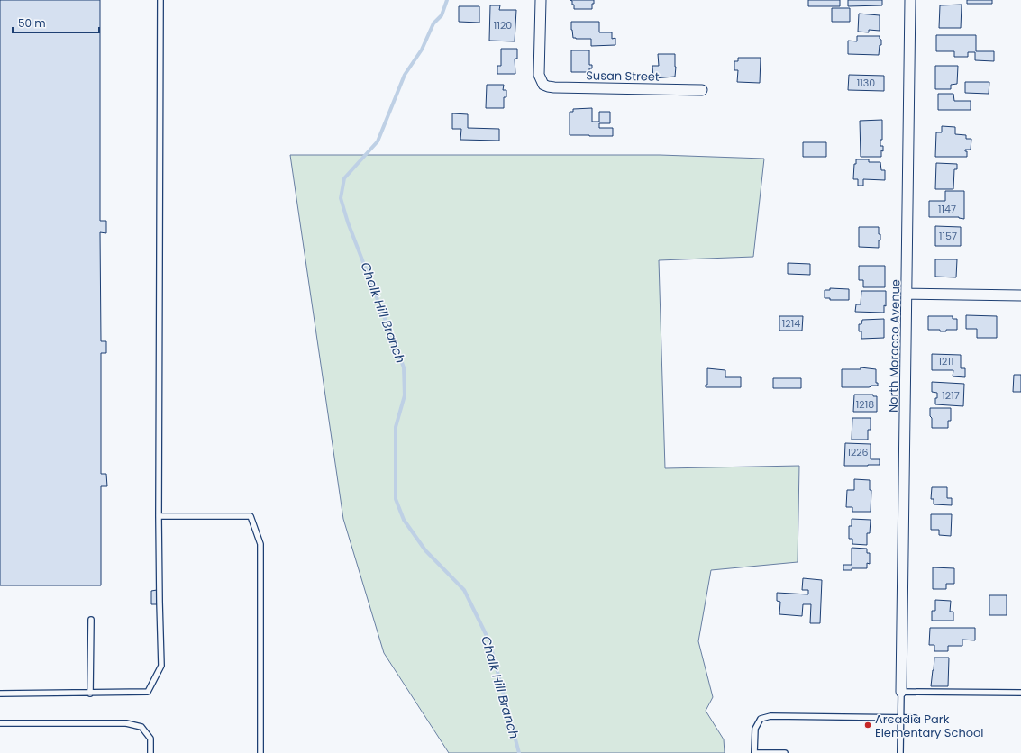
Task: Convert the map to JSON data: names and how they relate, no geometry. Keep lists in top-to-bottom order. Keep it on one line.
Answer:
{"streets":{"street":["Susan Street","North Morocco Avenue"]},"water":["Chalk Hill Branch"],"places":["Arcadia Park Elementary School"],"house_numbers":["1120","1130","1147","1157","1214","1211","1217","1218","1226"],"scale_bar":"50 m"}
